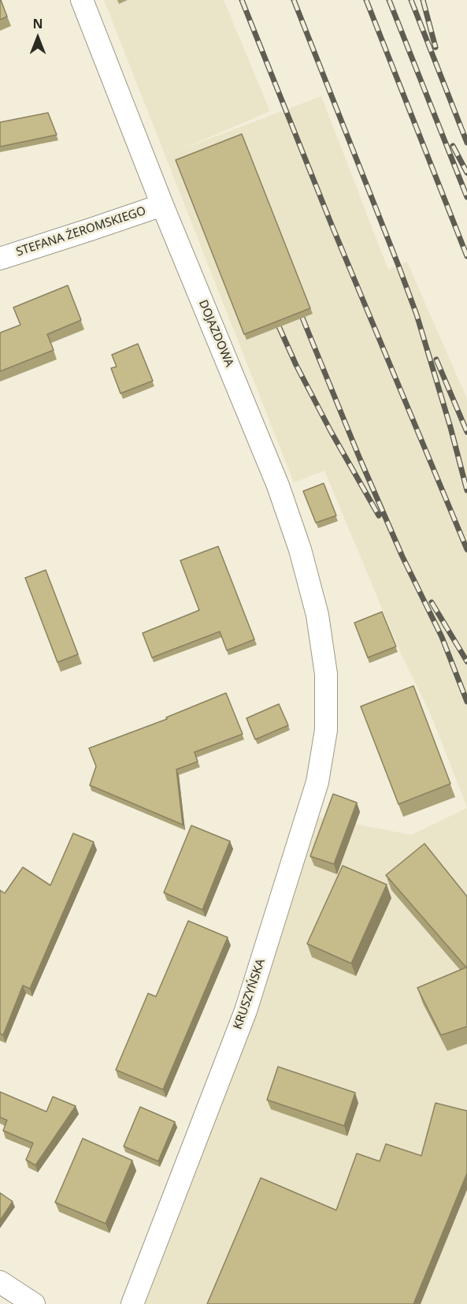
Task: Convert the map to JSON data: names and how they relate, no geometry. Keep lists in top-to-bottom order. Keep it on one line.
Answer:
{"streets":{"street":["STEFANA ŻEROMSKIEGO","DOJAZDOWA","KRUSZYŃSKA"]},"crossings":[["STEFANA ŻEROMSKIEGO","DOJAZDOWA"],["DOJAZDOWA","KRUSZYŃSKA"]],"north":"top"}
